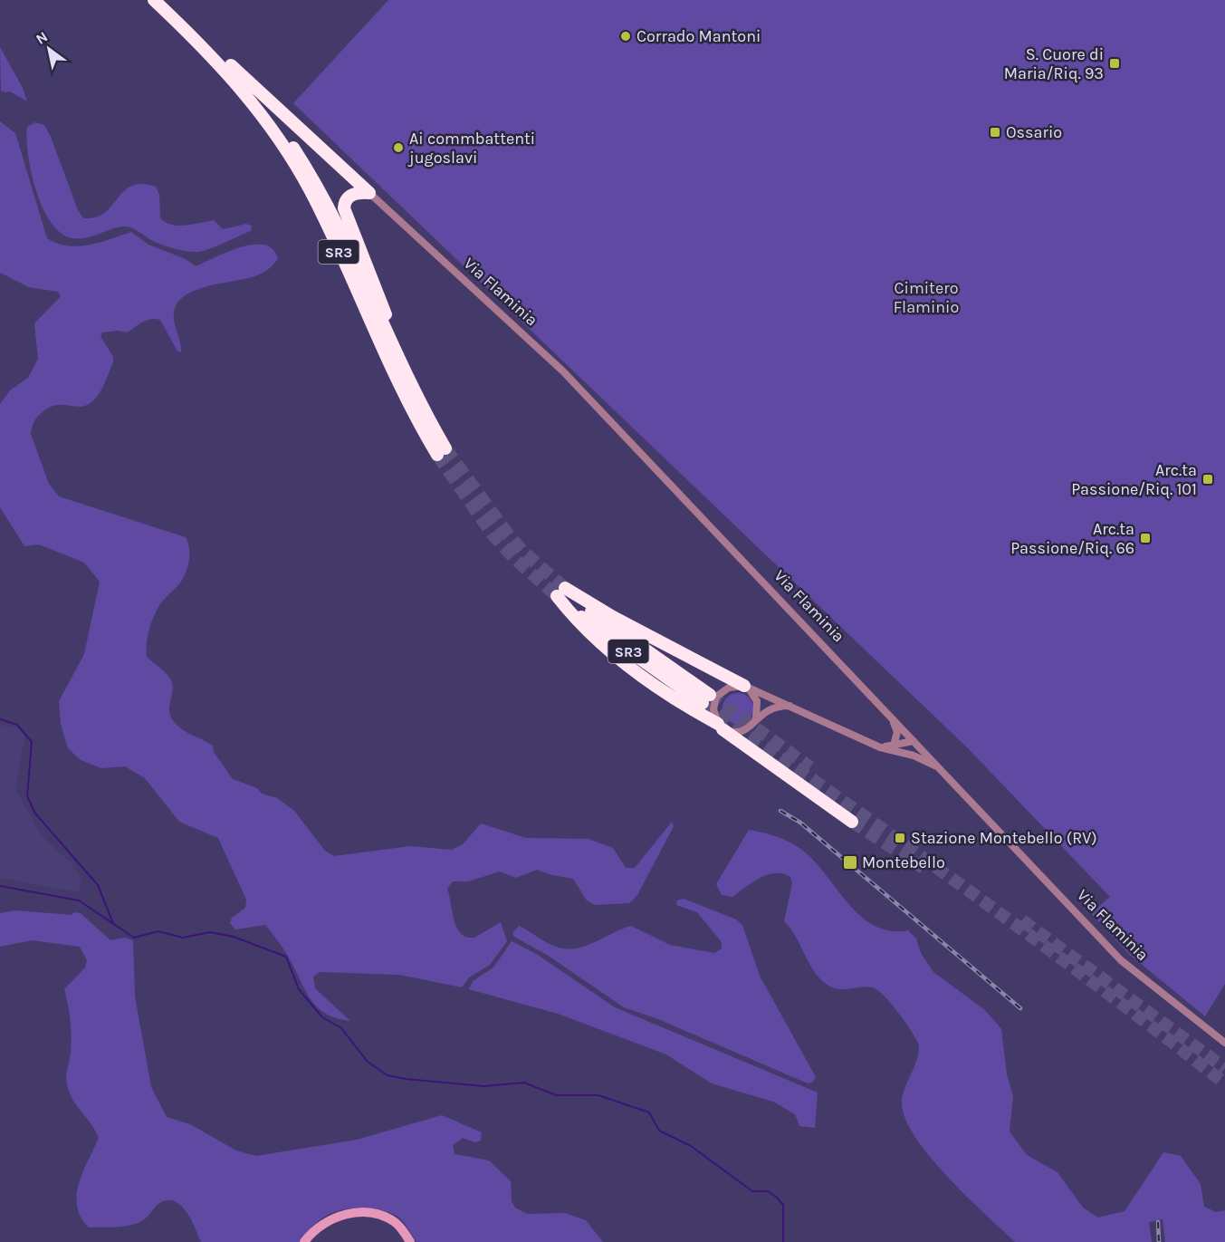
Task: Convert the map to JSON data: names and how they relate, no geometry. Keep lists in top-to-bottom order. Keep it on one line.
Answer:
{"streets":{"highway":["SR3"],"street":["Via Flaminia"]},"parks":["Cimitero Flaminio"],"places":{"other":["Corrado Mantoni","Ai commbattenti jugoslavi"],"transit":["S. Cuore di Maria/Riq. 93","Ossario","Arc.ta Passione/Riq. 101","Arc.ta Passione/Riq. 66","Stazione Montebello (RV)","Montebello"]},"north":"top left"}
